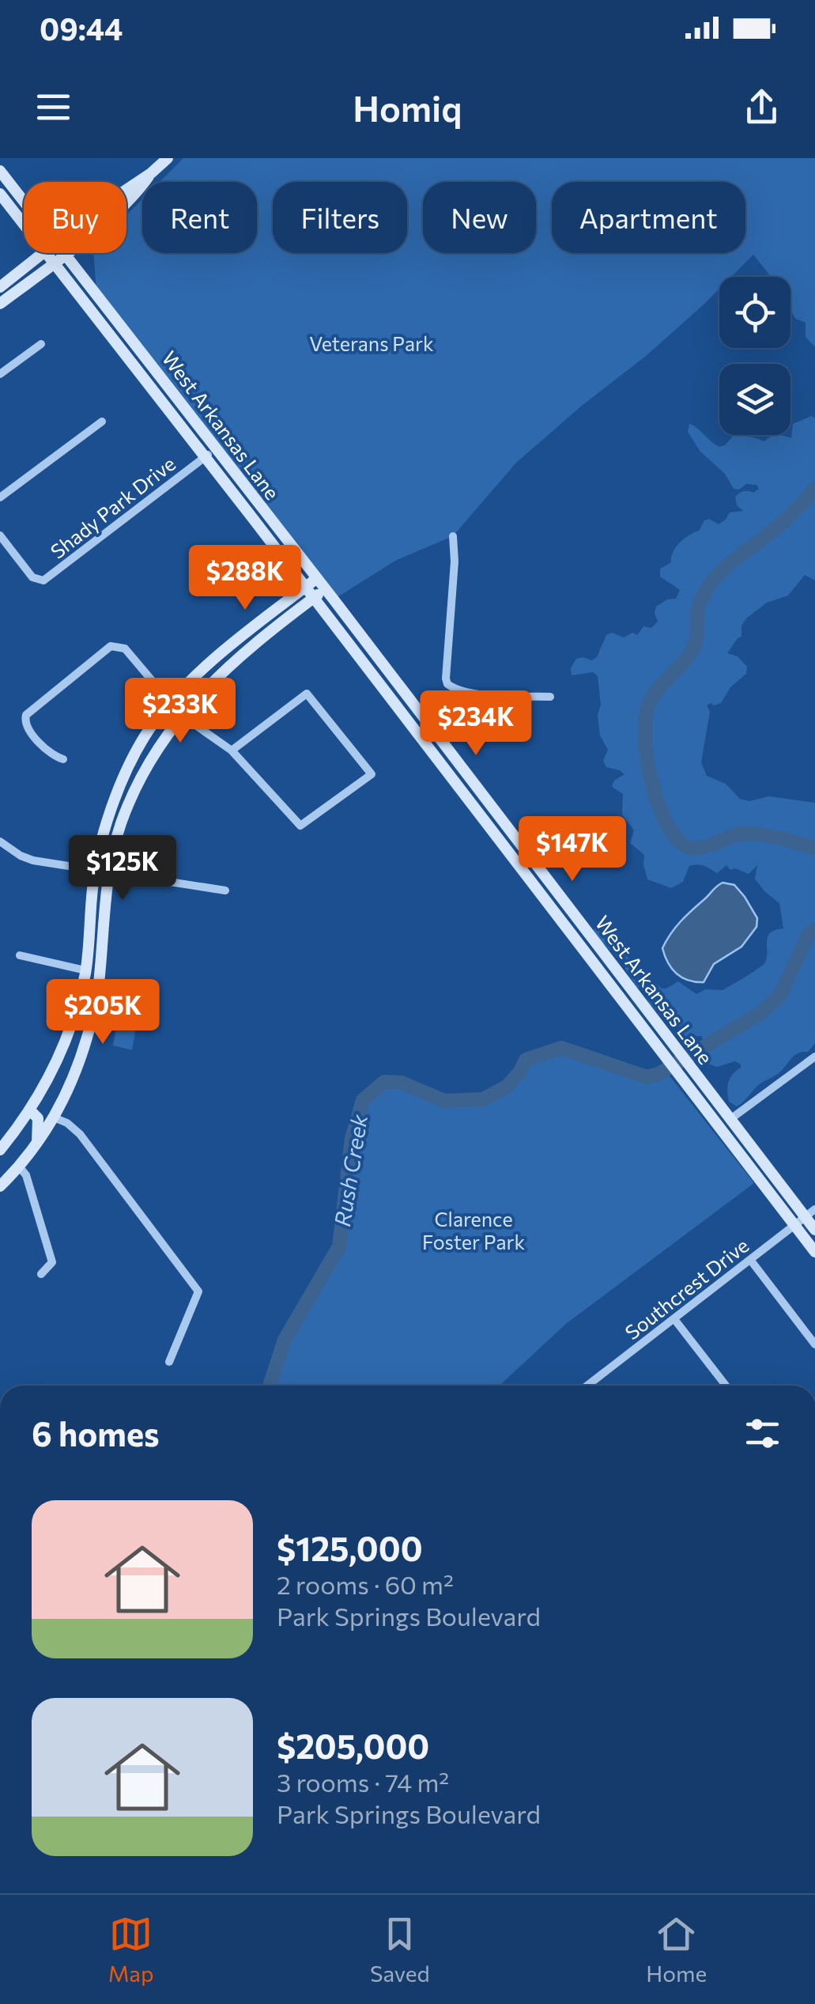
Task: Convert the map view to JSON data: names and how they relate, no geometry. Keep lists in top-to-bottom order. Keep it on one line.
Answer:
{"streets":{"main road":["West Arkansas Lane"],"street":["Shady Park Drive","Southcrest Drive"]},"crossings":[["West Arkansas Lane","Shady Park Drive"],["West Arkansas Lane","Southcrest Drive"]],"water":["Rush Creek"],"parks":["Veterans Park","Clarence Foster Park"],"page":{"status":"09:44","header":"Homiq","chip":["Buy","Rent","Filters","New","Apartment"],"price":["$288K","$233K","$234K","$147K","$125K","$205K"],"heading":"6 homes","list":[{"name":"$125,000","note":"2 rooms · 60 m² · Park Springs Boulevard"},{"name":"$205,000","note":"3 rooms · 74 m² · Park Springs Boulevard"}],"tabs":["Map","Saved","Home"]}}
